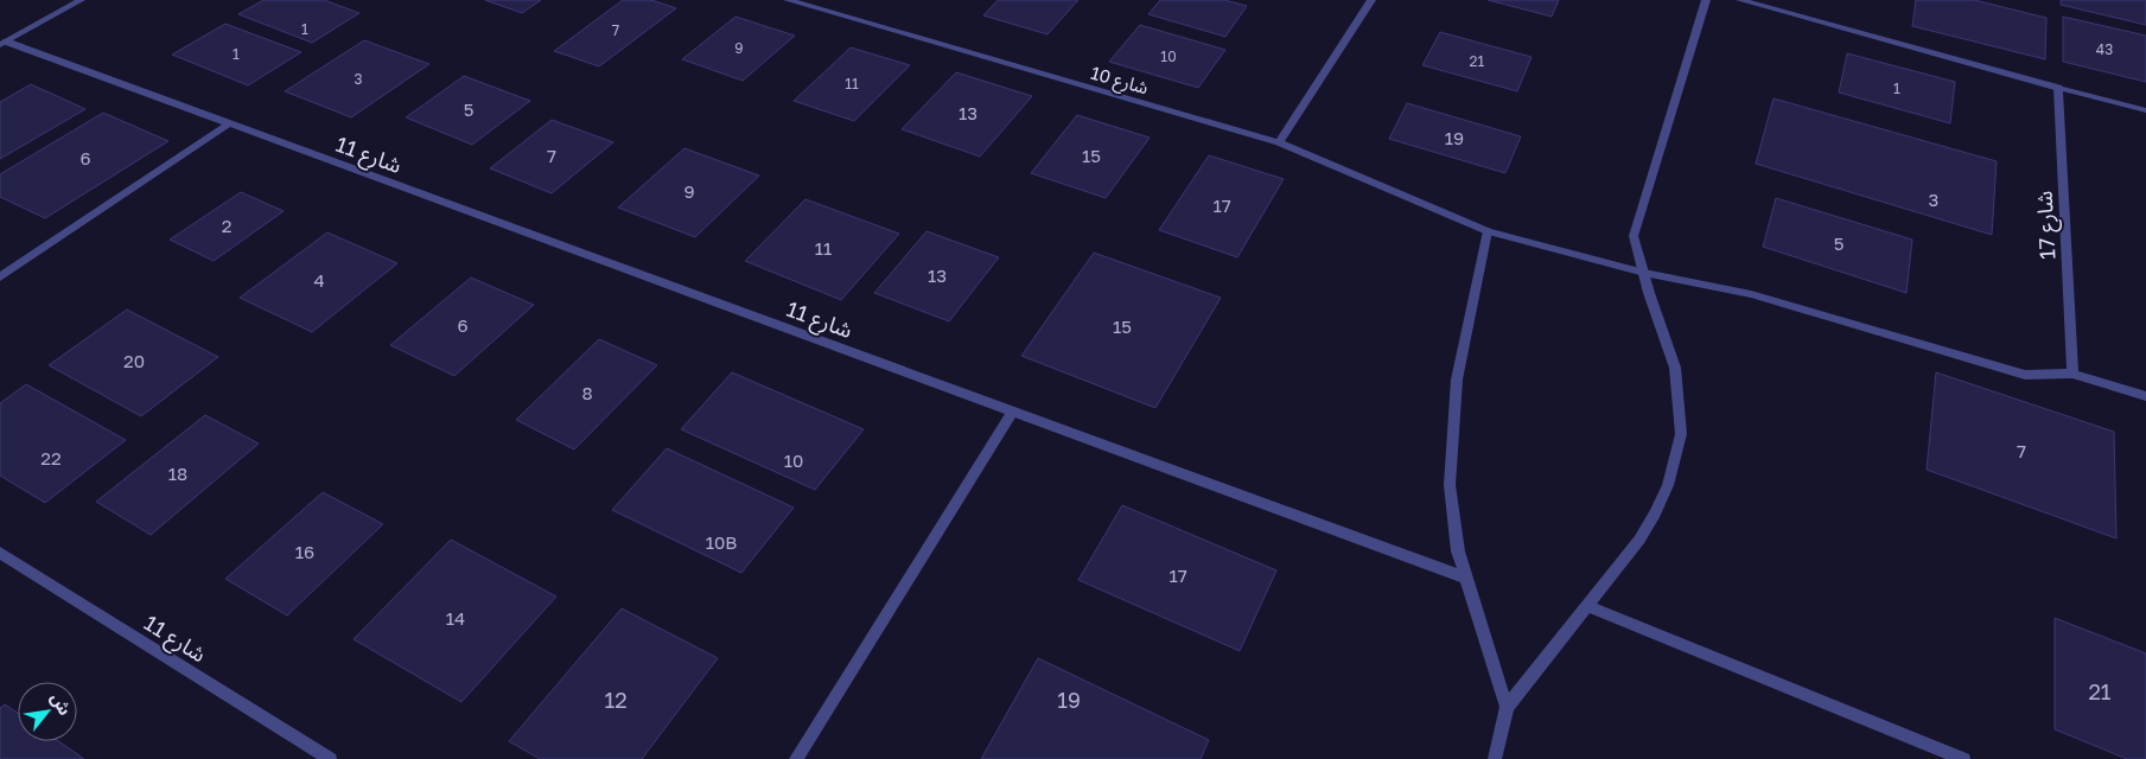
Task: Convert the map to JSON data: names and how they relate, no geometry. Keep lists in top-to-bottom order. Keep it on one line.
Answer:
{"streets":{"street":["شارع 10","شارع 11","شارع 17"]},"crossings":[["شارع 10","شارع 17"]],"house_numbers":["1","7","9","43","1","10","21","3","11","1","5","13","19","7","15","6","9","3","17","2","5","11","13","4","6","15","20","8","7","22","10","18","10B","16","17","14","21","12","19"],"north":"top right"}
